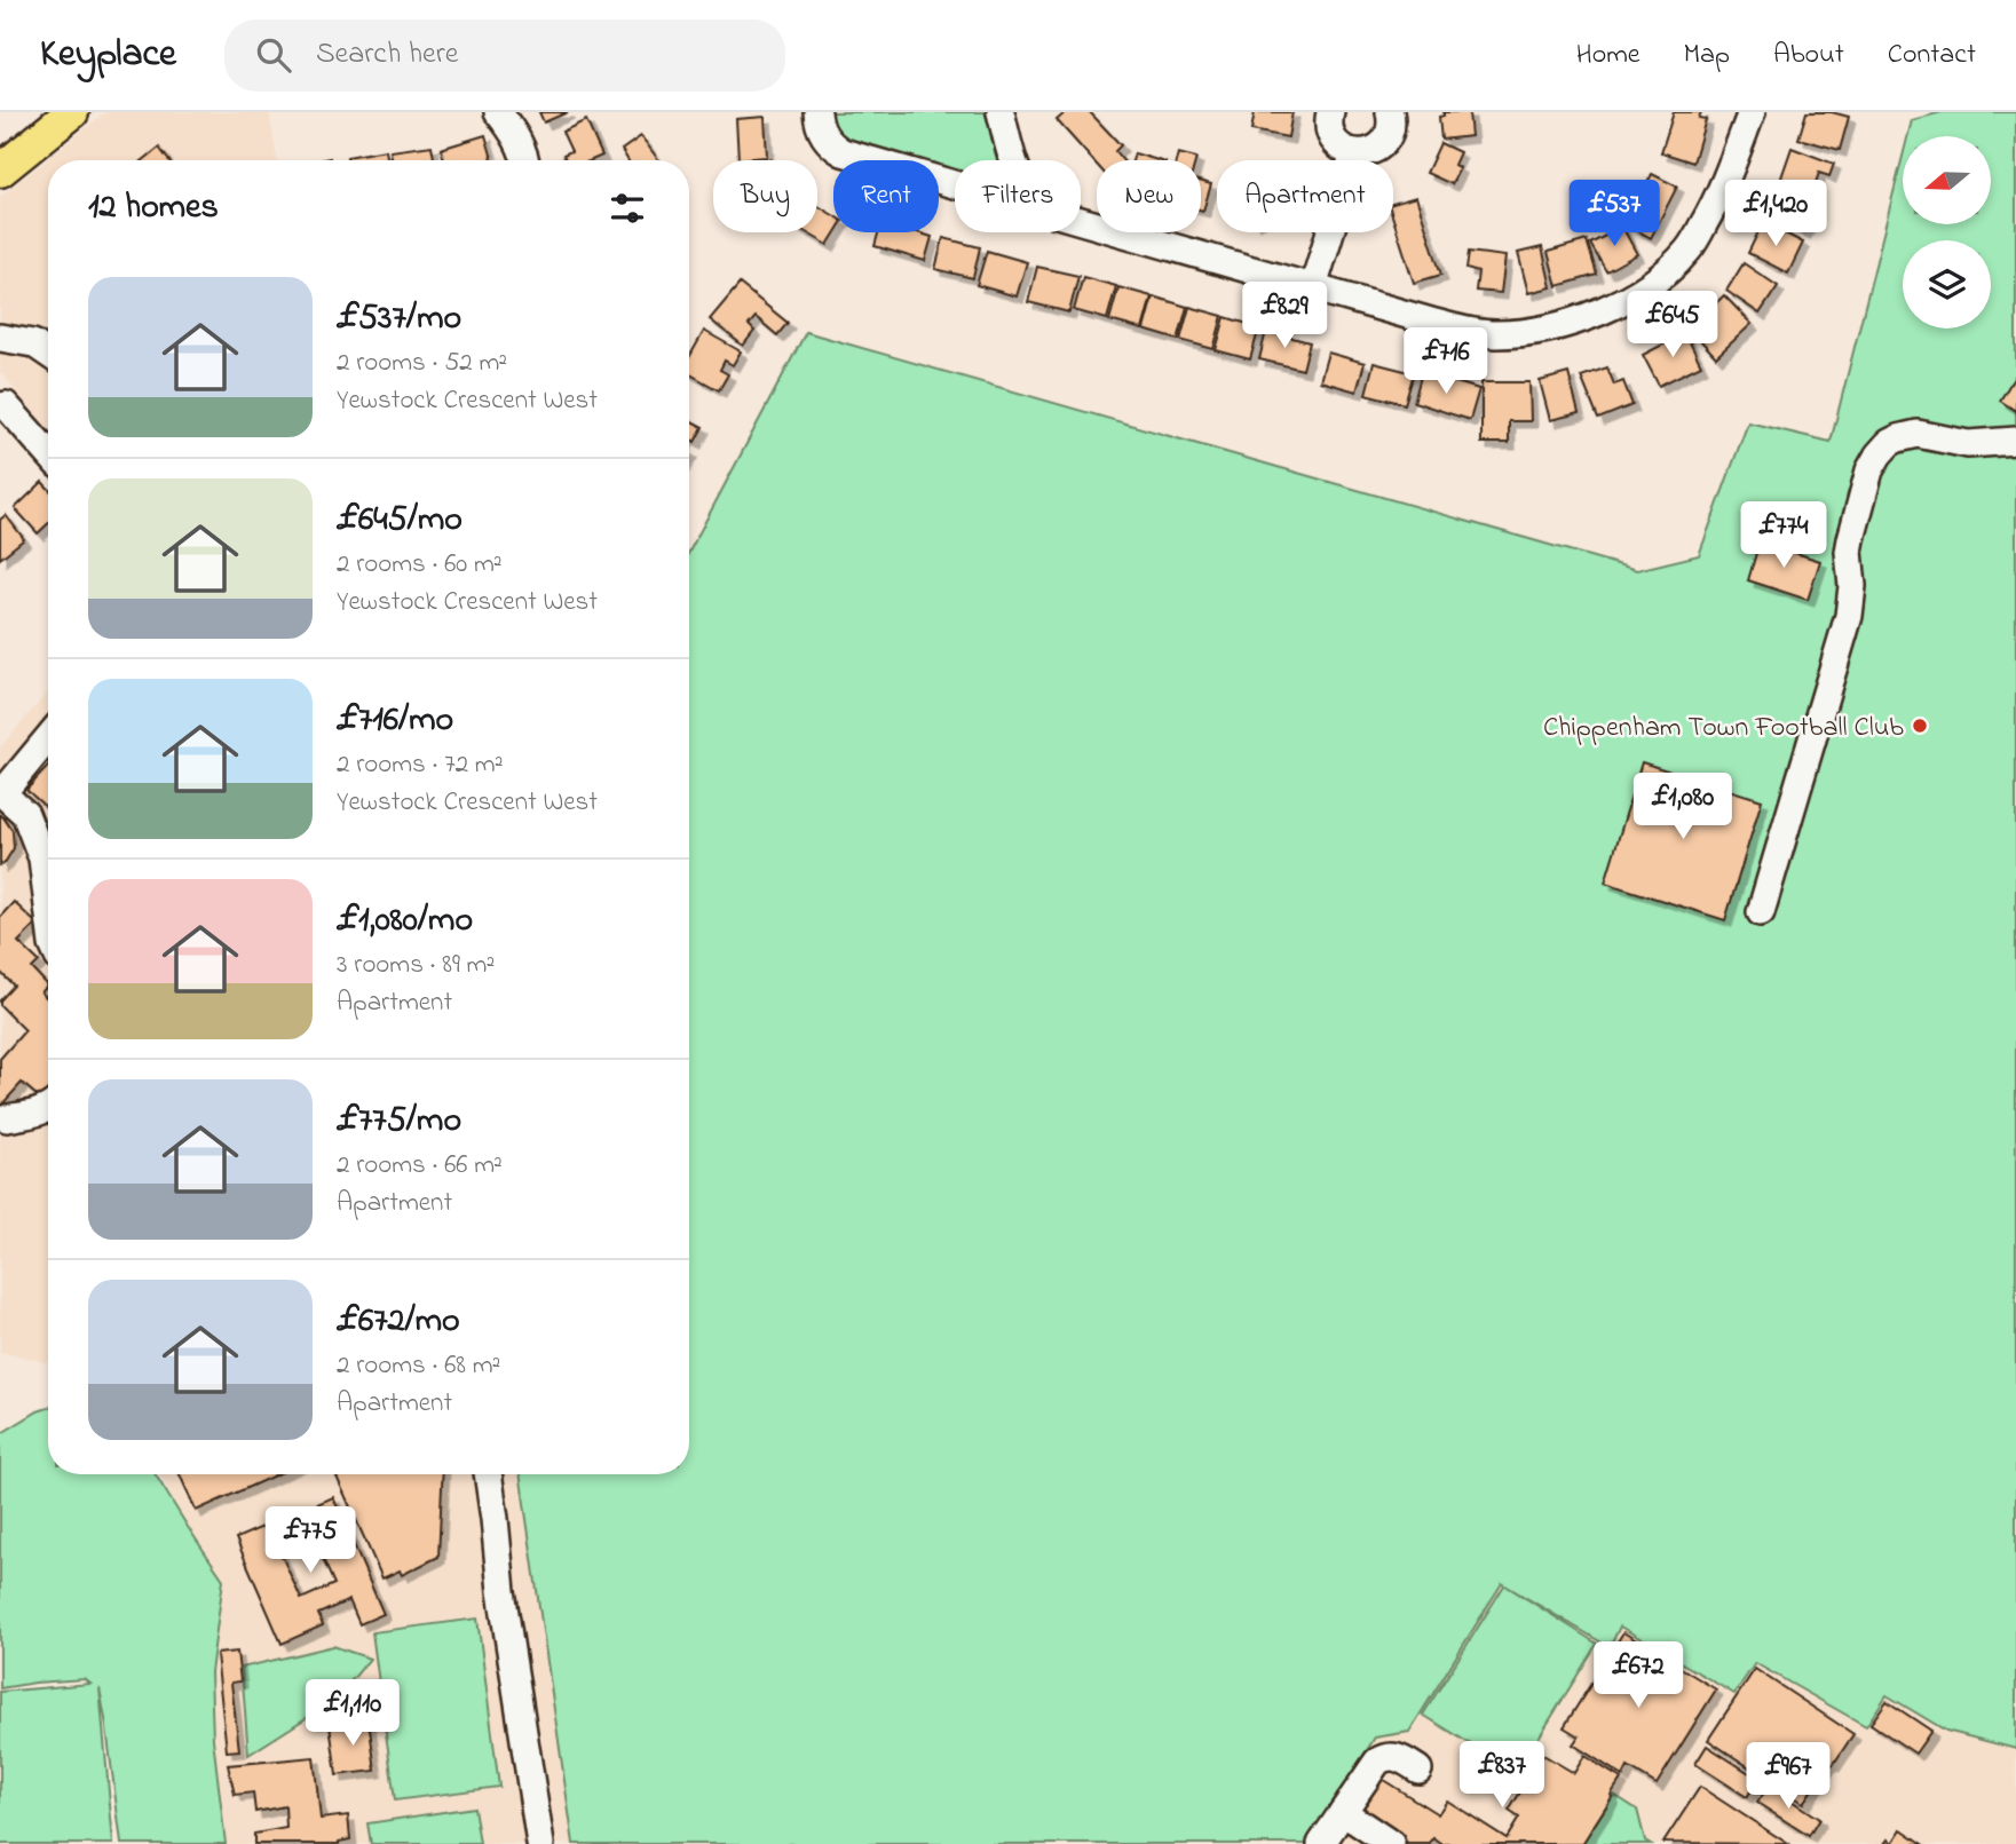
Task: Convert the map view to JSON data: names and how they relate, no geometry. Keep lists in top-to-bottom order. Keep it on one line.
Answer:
{"places":["Chippenham Town Football Club"],"north":"left","page":{"header":"Keyplace","search":"Search here","nav":["Home","Map","About","Contact"],"chip":["Buy","Rent","Filters","New","Apartment"],"heading":"12 homes","price":["£537","£1,420","£829","£645","£716","£774","£1,080","£775","£672","£1,110","£837","£967"],"list":[{"name":"£537/mo","note":"2 rooms · 52 m² · Yewstock Crescent West"},{"name":"£645/mo","note":"2 rooms · 60 m² · Yewstock Crescent West"},{"name":"£716/mo","note":"2 rooms · 72 m² · Yewstock Crescent West"},{"name":"£1,080/mo","note":"3 rooms · 89 m² · Apartment"},{"name":"£775/mo","note":"2 rooms · 66 m² · Apartment"},{"name":"£672/mo","note":"2 rooms · 68 m² · Apartment"}]}}
